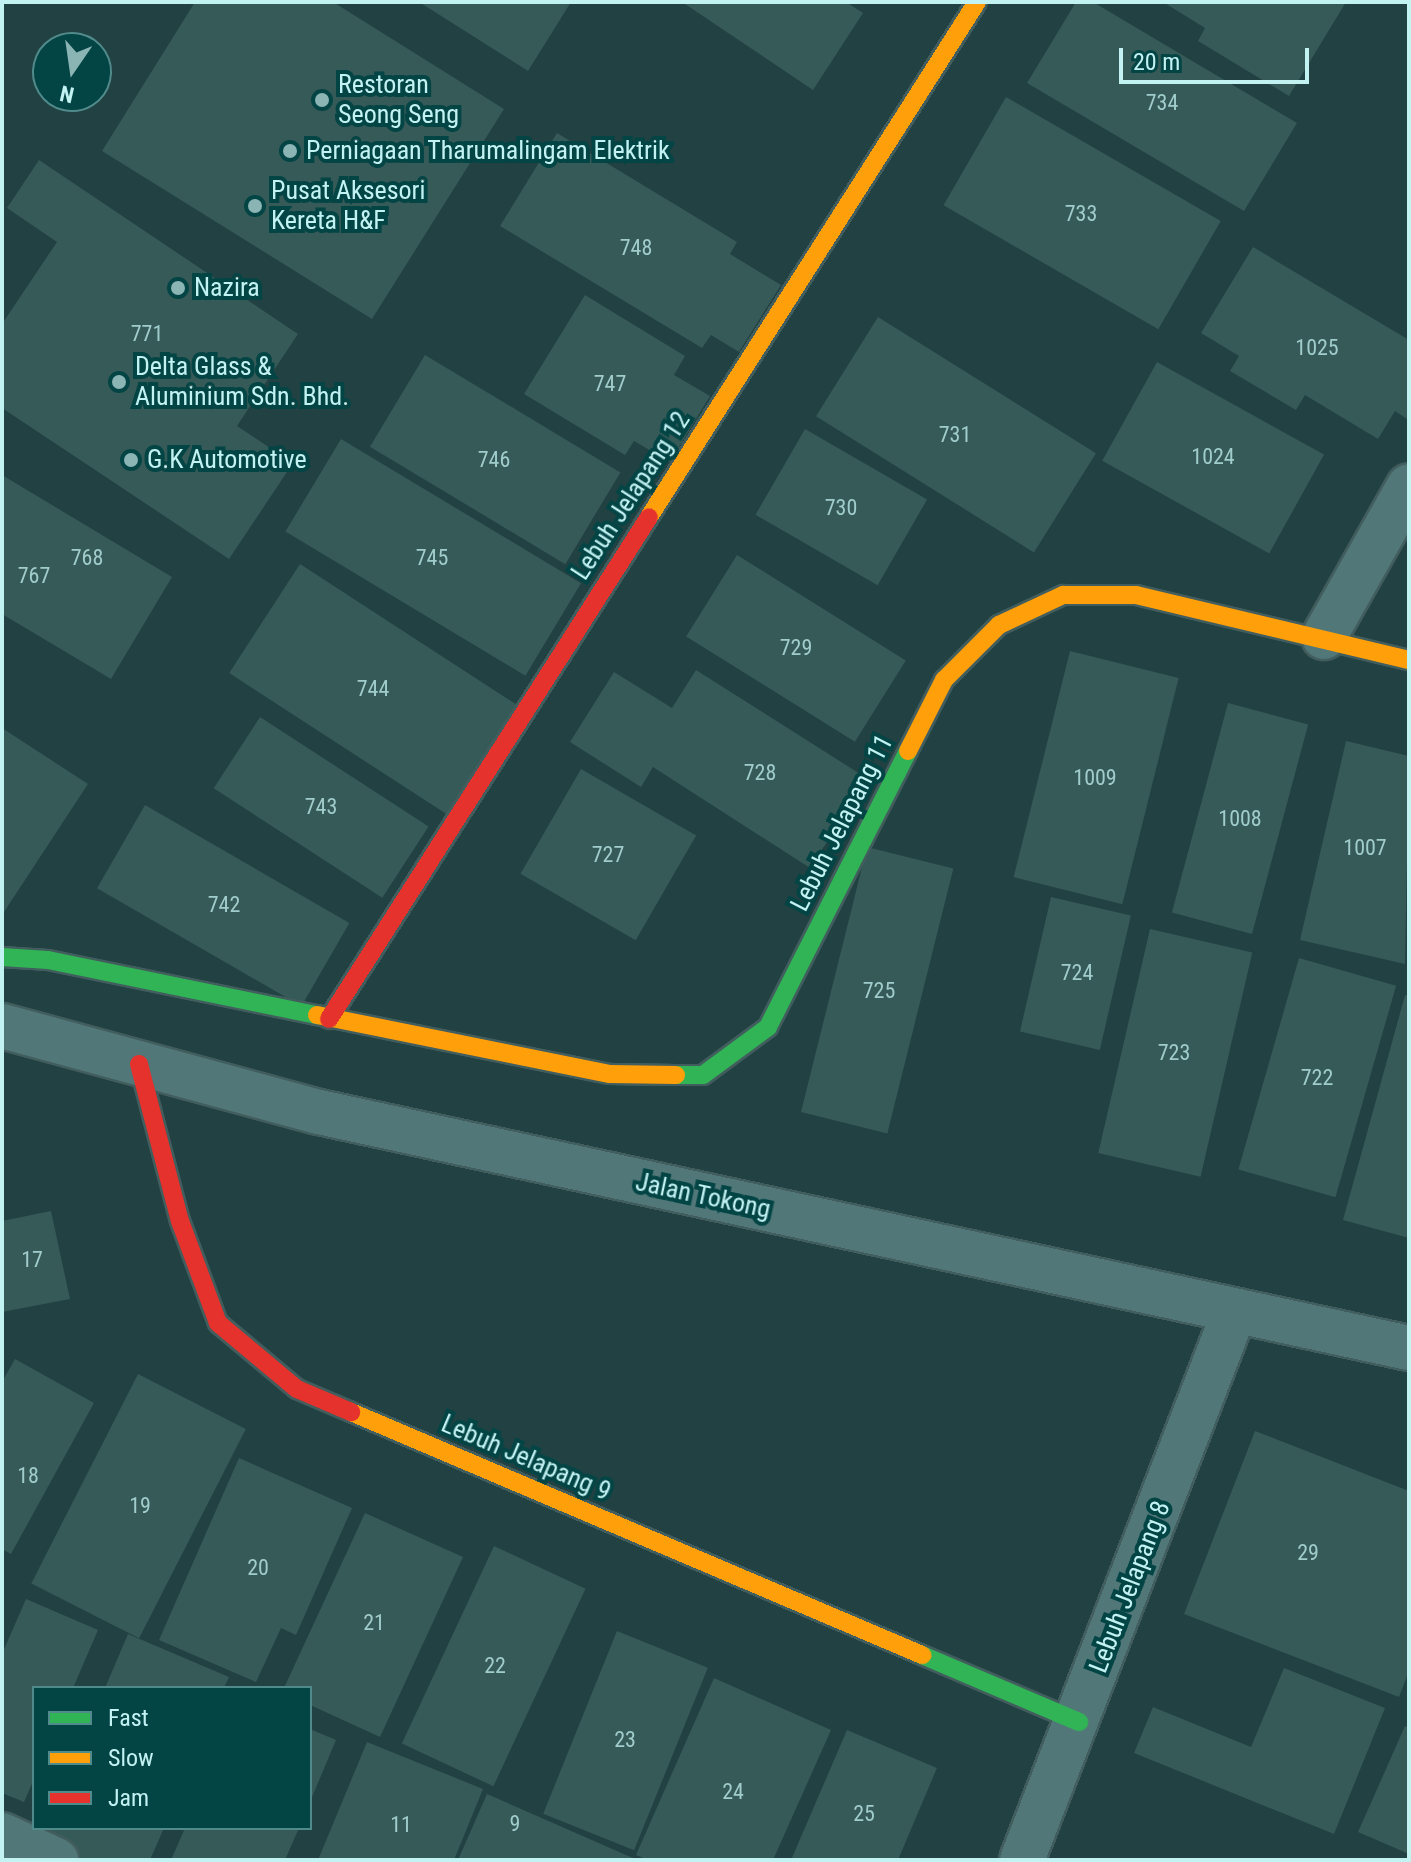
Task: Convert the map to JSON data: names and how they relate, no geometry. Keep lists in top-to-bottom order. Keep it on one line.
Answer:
{"streets":{"street":["Lebuh Jelapang 12","Lebuh Jelapang 11","Jalan Tokong","Lebuh Jelapang 9","Lebuh Jelapang 8"]},"crossings":[["Lebuh Jelapang 12","Lebuh Jelapang 11"],["Jalan Tokong","Lebuh Jelapang 9"],["Jalan Tokong","Lebuh Jelapang 8"],["Lebuh Jelapang 9","Lebuh Jelapang 8"]],"places":["Restoran Seong Seng","Perniagaan Tharumalingam Elektrik","Pusat Aksesori Kereta H&F","Nazira","Delta Glass & Aluminium Sdn. Bhd.","G.K Automotive"],"house_numbers":["734","733","748","771","1025","747","731","1024","746","730","768","745","767","729","744","728","1009","743","1008","1007","727","742","724","725","723","722","17","18","19","29","20","21","22","23","24","25","9","11"],"legend":["Fast","Slow","Jam"],"scale_bar":"20 m","north":"bottom"}
